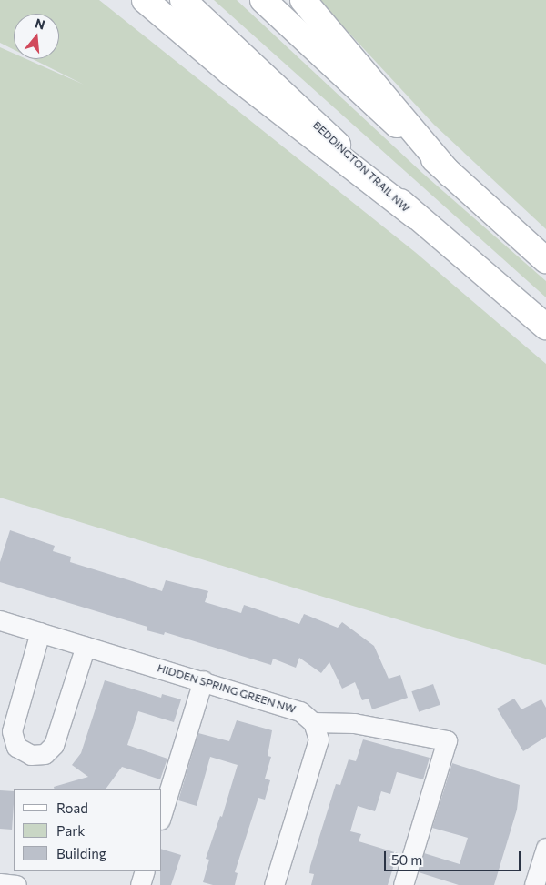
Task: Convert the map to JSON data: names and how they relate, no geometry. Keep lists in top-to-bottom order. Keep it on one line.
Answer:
{"streets":{"main road":["BEDDINGTON TRAIL NW"],"street":["HIDDEN SPRING GREEN NW"]},"legend":["Road","Park","Building"],"scale_bar":"50 m","north":"top"}
